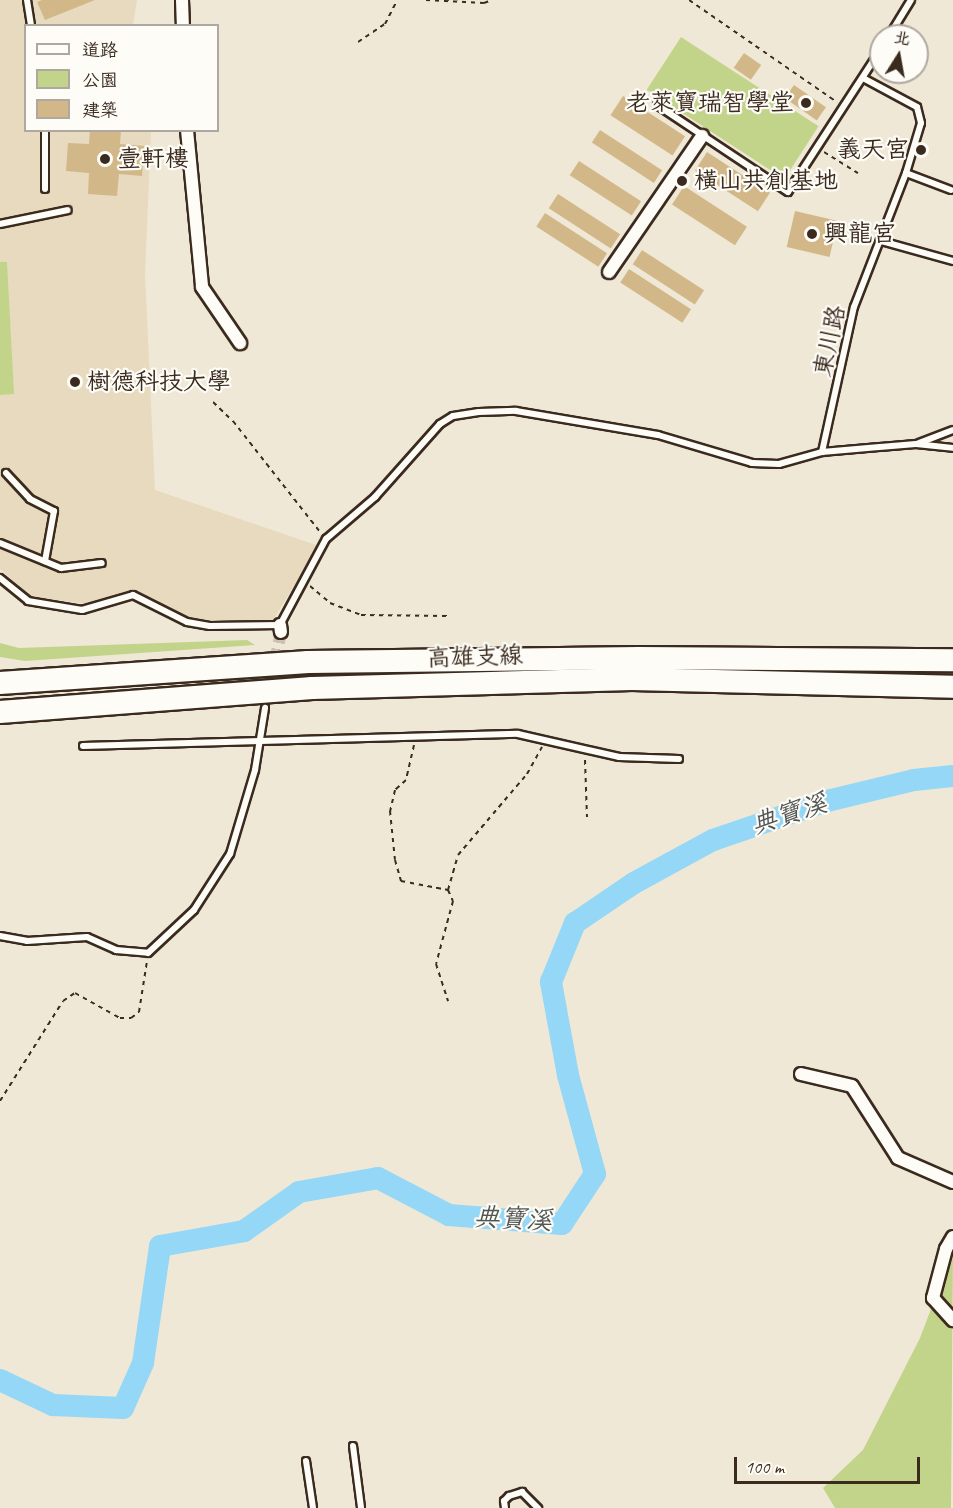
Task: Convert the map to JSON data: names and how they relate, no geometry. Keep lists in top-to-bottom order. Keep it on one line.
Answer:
{"streets":{"highway":["高雄支線"],"lane":["東川路"]},"water":["典寶溪"],"places":["老萊寶瑞智學堂","義天宮","壹軒樓","橫山共創基地","興龍宮","樹德科技大學"],"legend":["道路","公園","建築"],"scale_bar":"100 m","north":"top"}
